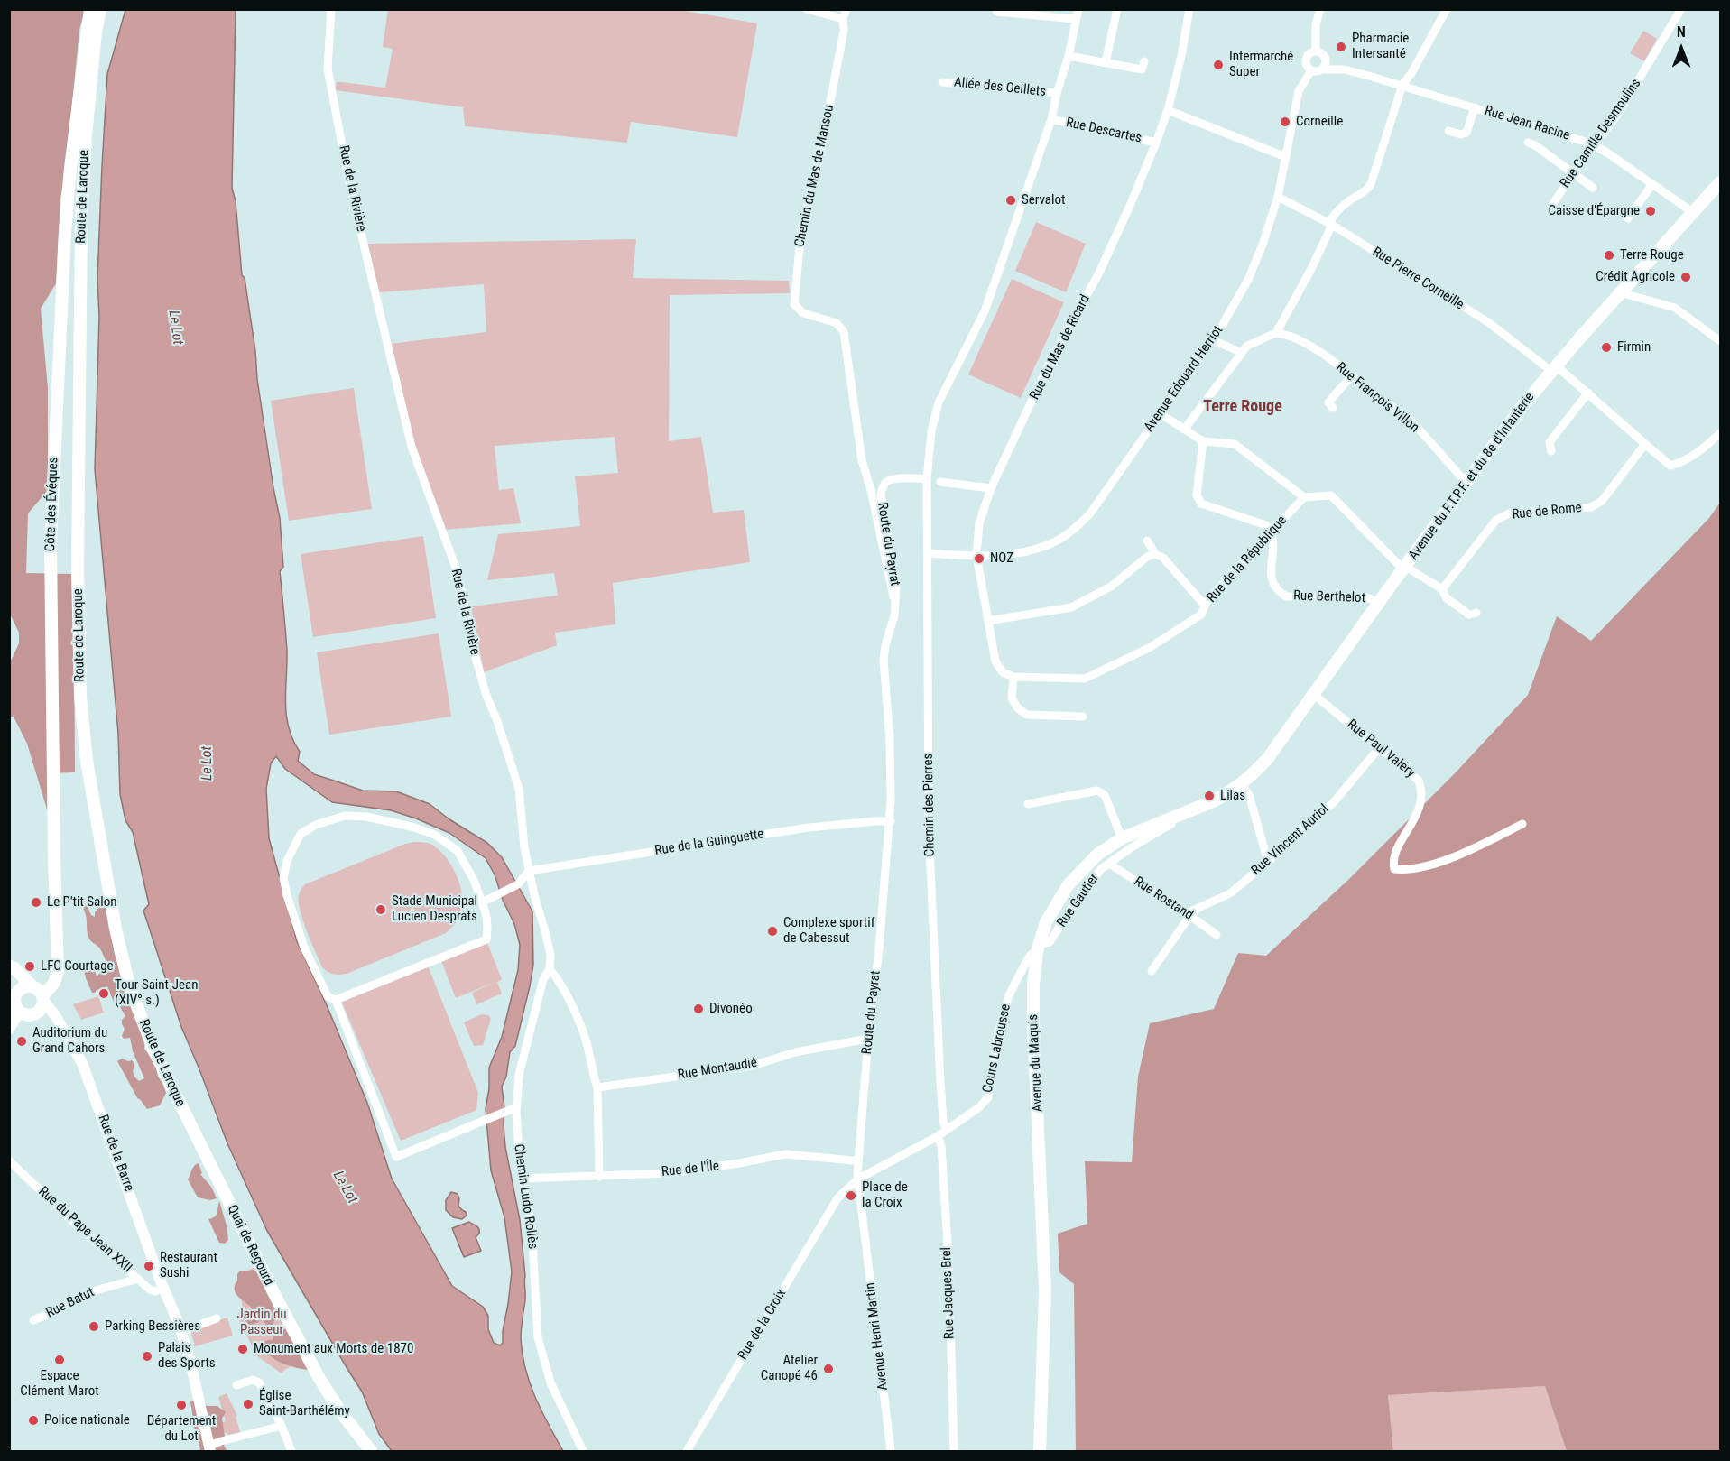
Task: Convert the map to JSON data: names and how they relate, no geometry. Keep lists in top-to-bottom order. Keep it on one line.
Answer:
{"streets":{"main road":["Route de Laroque","Avenue du F.T.P.F. et du 8e d'Infanterie","Côte des Évêques","Avenue du Maquis","Rue de la Barre","Quai de Regourd"],"street":["Allée des Oeillets","Rue Jean Racine","Rue Descartes","Rue Camille Desmoulins","Chemin du Mas de Mansou","Rue de la Rivière","Rue Pierre Corneille","Rue du Mas de Ricard","Avenue Edouard Herriot","Rue François Villon","Rue de Rome","Route du Payrat","Rue de la République","Rue Berthelot","Rue Paul Valéry","Chemin des Pierres","Rue Vincent Auriol","Rue de la Guinguette","Rue Rostand","Rue Gautier","Cours Labrousse","Rue Montaudié","Rue de l'Île","Chemin Ludo Rollès","Rue du Pape Jean XXII","Rue Jacques Brel","Rue Batut","Rue de la Croix","Avenue Henri Martin"]},"crossings":[["Rue Jean Racine","Rue Camille Desmoulins"],["Rue Jean Racine","Avenue Edouard Herriot"],["Rue Jean Racine","Avenue du F.T.P.F. et du 8e d'Infanterie"],["Rue Descartes","Rue du Mas de Ricard"],["Chemin du Mas de Mansou","Route du Payrat"],["Rue de la Rivière","Rue de la Guinguette"],["Rue de la Rivière","Rue Montaudié"],["Rue de la Rivière","Rue de l'Île"],["Rue de la Rivière","Chemin Ludo Rollès"],["Route de Laroque","Quai de Regourd"],["Rue Pierre Corneille","Avenue Edouard Herriot"],["Rue Pierre Corneille","Avenue du F.T.P.F. et du 8e d'Infanterie"],["Rue du Mas de Ricard","Avenue Edouard Herriot"],["Avenue Edouard Herriot","Chemin des Pierres"],["Rue François Villon","Avenue du F.T.P.F. et du 8e d'Infanterie"],["Avenue du F.T.P.F. et du 8e d'Infanterie","Rue Berthelot"],["Avenue du F.T.P.F. et du 8e d'Infanterie","Rue Paul Valéry"],["Avenue du F.T.P.F. et du 8e d'Infanterie","Avenue du Maquis"],["Côte des Évêques","Rue de la Barre"],["Route du Payrat","Chemin des Pierres"],["Route du Payrat","Rue de la Guinguette"],["Route du Payrat","Rue Montaudié"],["Route du Payrat","Rue de l'Île"],["Rue de la République","Rue Berthelot"],["Rue Paul Valéry","Rue Vincent Auriol"],["Chemin des Pierres","Cours Labrousse"],["Rue Vincent Auriol","Rue Rostand"],["Rue Rostand","Rue Gautier"],["Rue Gautier","Cours Labrousse"],["Rue Gautier","Avenue du Maquis"],["Cours Labrousse","Avenue du Maquis"],["Cours Labrousse","Rue Jacques Brel"],["Cours Labrousse","Rue de la Croix"],["Cours Labrousse","Avenue Henri Martin"],["Rue de la Barre","Rue du Pape Jean XXII"],["Rue de l'Île","Chemin Ludo Rollès"],["Rue du Pape Jean XXII","Rue Batut"],["Rue de la Croix","Avenue Henri Martin"]],"districts":["Terre Rouge"],"water":["Le Lot"],"parks":["Jardin du Passeur"],"places":["Pharmacie Intersanté","Intermarché Super","Corneille","Servalot","Caisse d'Épargne","Terre Rouge","Crédit Agricole","Firmin","NOZ","Lilas","Le P'tit Salon","Stade Municipal Lucien Desprats","Complexe sportif de Cabessut","LFC Courtage","Tour Saint-Jean (XIV° s.)","Divonéo","Auditorium du Grand Cahors","Place de la Croix","Restaurant Sushi","Parking Bessières","Monument aux Morts de 1870","Palais des Sports","Espace Clément Marot","Atelier Canopé 46","Église Saint-Barthélémy","Département du Lot","Police nationale"],"north":"top"}
